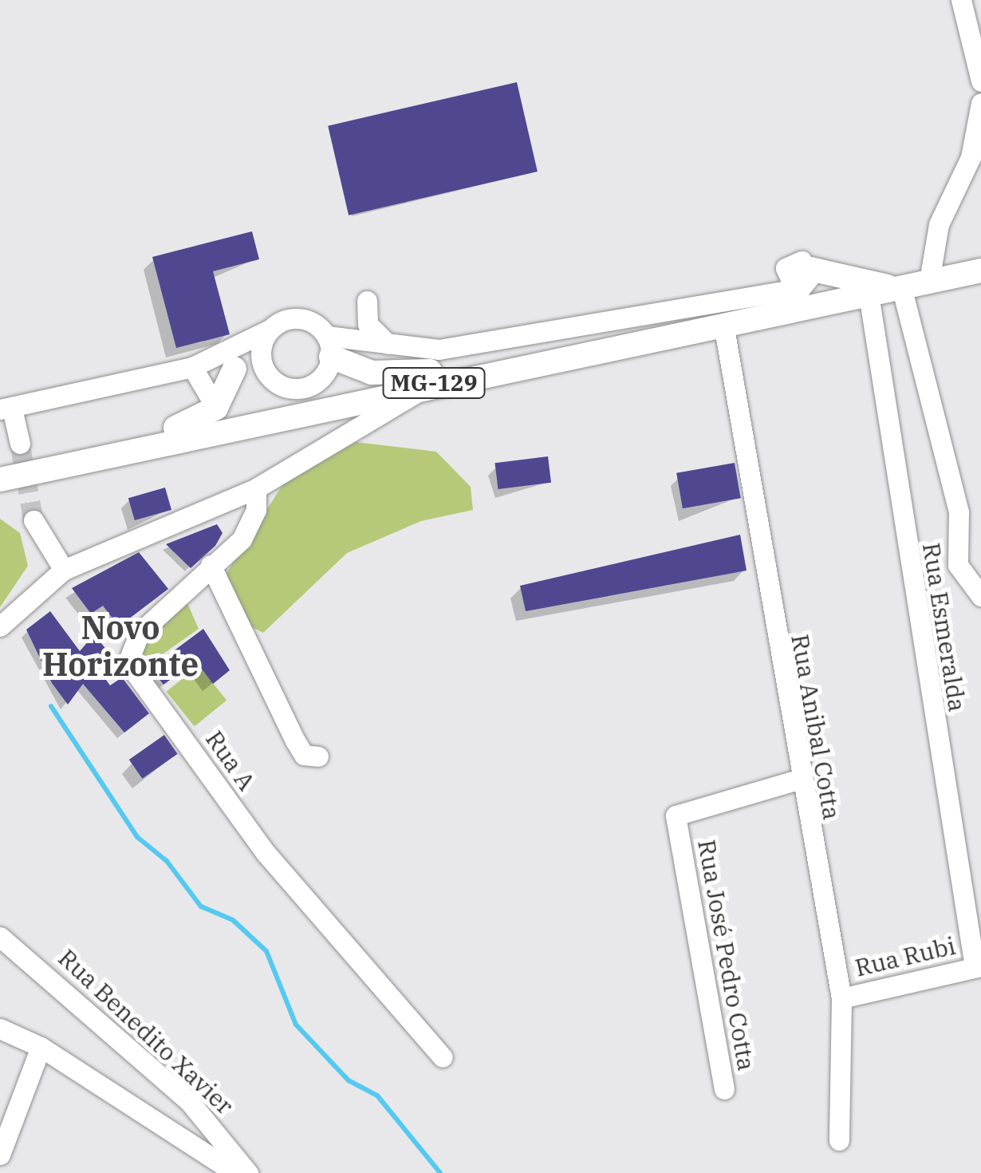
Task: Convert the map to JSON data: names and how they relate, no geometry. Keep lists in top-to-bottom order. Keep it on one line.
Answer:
{"streets":{"main road":["MG-129"],"street":["Rua Esmeralda","Rua Anibal Cotta","Rua A","Rua José Pedro Cotta","Rua Rubi","Rua Benedito Xavier"]},"crossings":[["MG-129","Rua Esmeralda"],["MG-129","Rua Anibal Cotta"],["Rua Esmeralda","Rua Rubi"],["Rua Anibal Cotta","Rua José Pedro Cotta"],["Rua Anibal Cotta","Rua Rubi"]],"districts":["Novo Horizonte"]}
